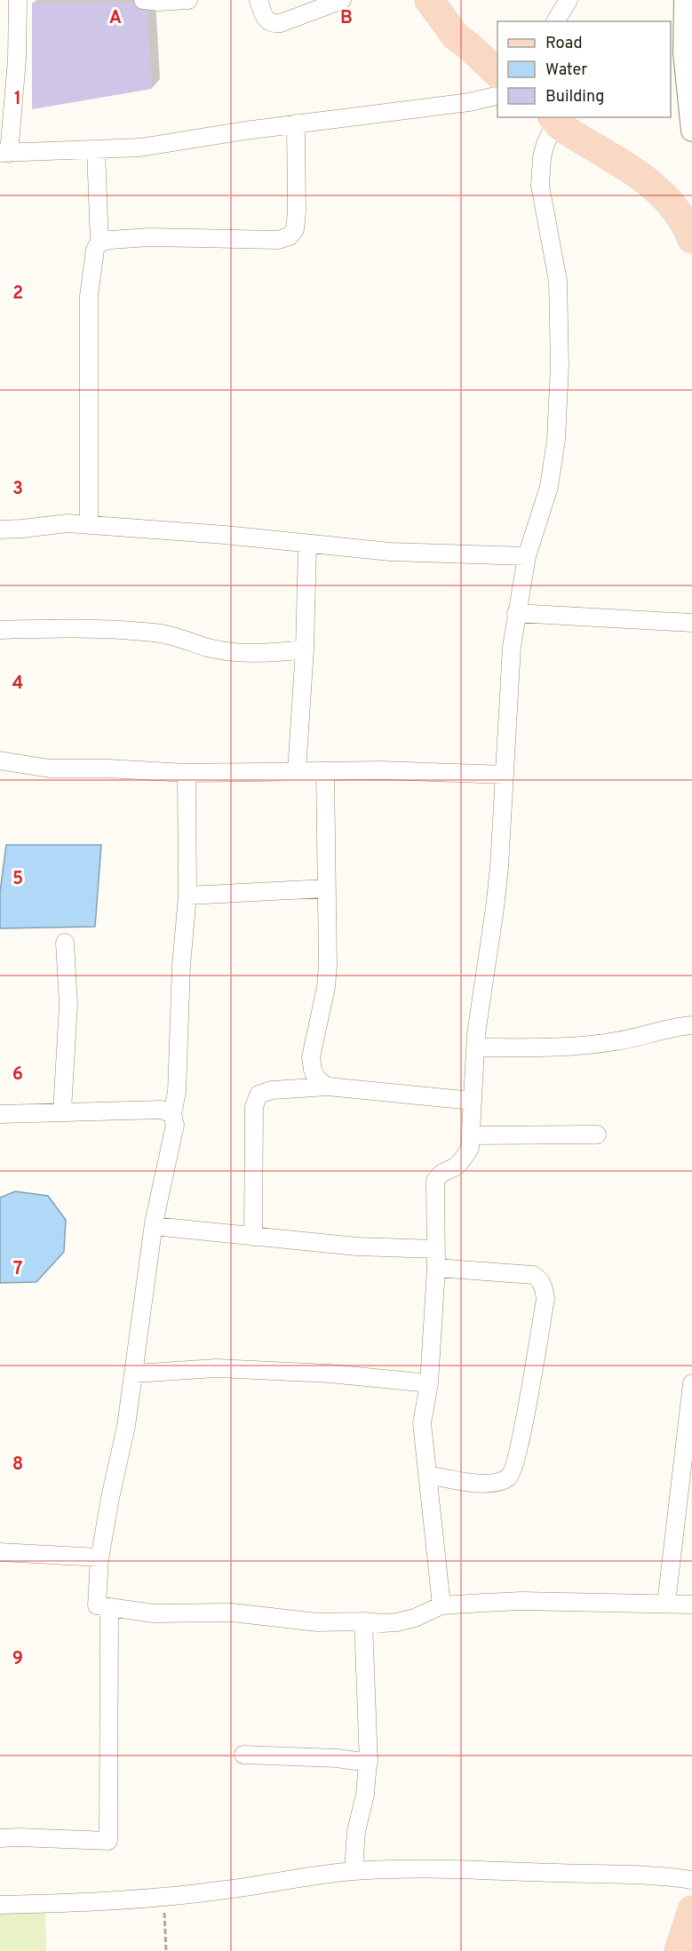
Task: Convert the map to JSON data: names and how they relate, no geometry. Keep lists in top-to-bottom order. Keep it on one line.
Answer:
{"legend":["Road","Water","Building"],"grid":{"columns":["A","B"],"rows":["1","2","3","4","5","6","7","8","9"]}}
